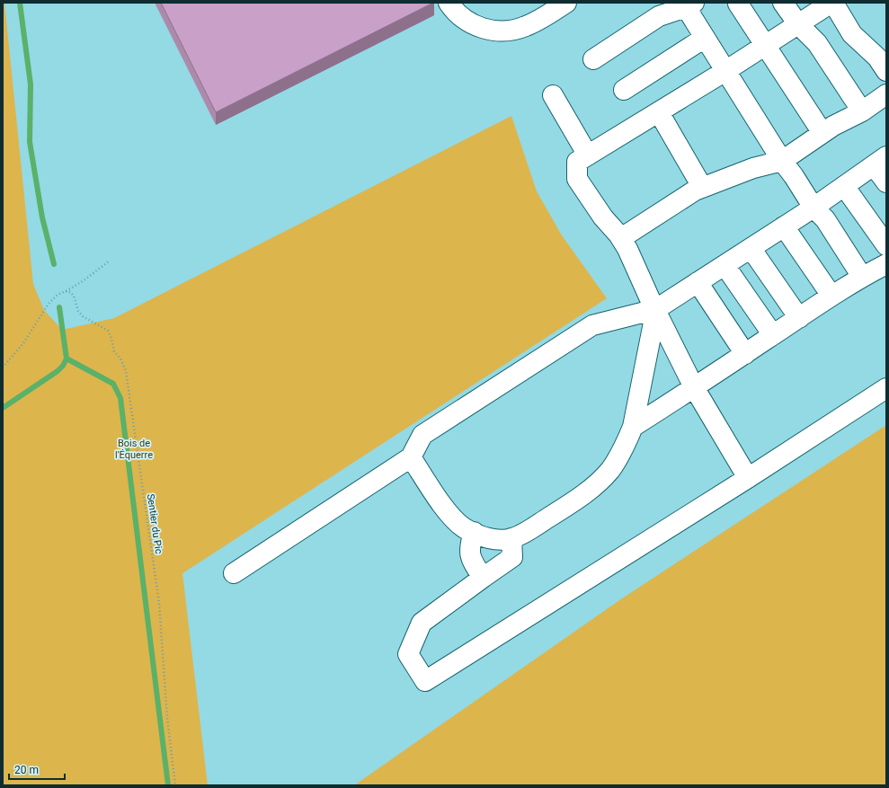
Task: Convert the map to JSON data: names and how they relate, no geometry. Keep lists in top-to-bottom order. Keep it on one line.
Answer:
{"streets":{"path":["Sentier du Pic"]},"parks":["Bois de l'Équerre"],"scale_bar":"20 m"}
